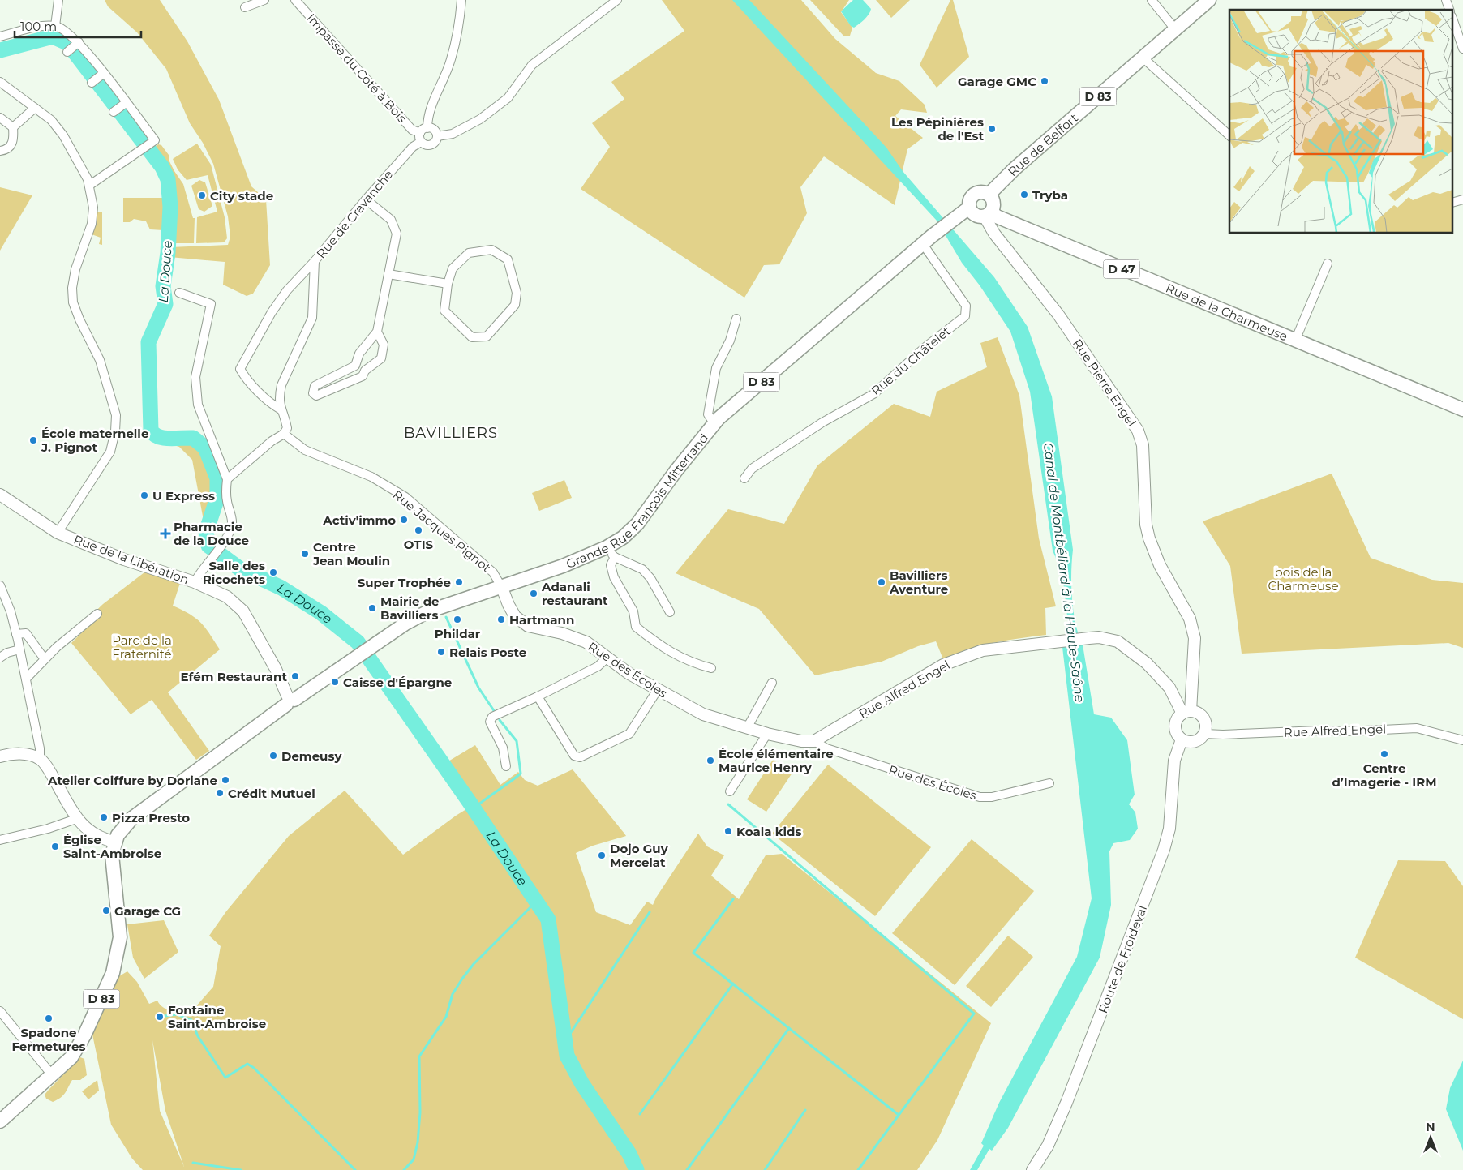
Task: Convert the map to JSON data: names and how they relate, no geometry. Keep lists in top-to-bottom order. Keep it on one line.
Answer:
{"streets":{"main road":["D 83","Rue de Belfort","D 47","Rue de la Charmeuse","Grande Rue François Mitterrand"],"street":["Impasse du Coté à Bois","Rue de Cravanche","Rue du Châtelet","Rue Pierre Engel","Rue Jacques Pignot","Rue de la Libération","Rue des Écoles","Rue Alfred Engel","Route de Froideval"]},"crossings":[["Impasse du Coté à Bois","Rue de Cravanche"],["D 83","Grande Rue François Mitterrand"],["Rue de Belfort","Rue de la Charmeuse"],["Rue de Belfort","Rue Pierre Engel"],["Rue de Belfort","Grande Rue François Mitterrand"],["Rue de Cravanche","Rue Jacques Pignot"],["Rue de la Charmeuse","Rue Pierre Engel"],["Rue de la Charmeuse","Grande Rue François Mitterrand"],["Rue du Châtelet","Grande Rue François Mitterrand"],["Rue Pierre Engel","Grande Rue François Mitterrand"],["Rue Pierre Engel","Rue Alfred Engel"],["Rue Pierre Engel","Route de Froideval"],["Grande Rue François Mitterrand","Rue Jacques Pignot"],["Grande Rue François Mitterrand","Rue de la Libération"],["Grande Rue François Mitterrand","Rue des Écoles"],["Rue Jacques Pignot","Rue des Écoles"],["Rue des Écoles","Rue Alfred Engel"],["Rue Alfred Engel","Route de Froideval"]],"districts":["BAVILLIERS"],"water":["La Douce","Canal de Montbéliard à la Haute-Saône"],"parks":["bois de la Charmeuse","Parc de la Fraternité"],"places":{"other":["Garage GMC","Les Pépinières de l'Est","Tryba","City stade","École maternelle J. Pignot","U Express","Activ'immo","OTIS","Centre Jean Moulin","Salle des Ricochets","Super Trophée","Bavilliers Aventure","Adanali restaurant","Mairie de Bavilliers","Phildar","Hartmann","Relais Poste","Efém Restaurant","Caisse d'Épargne","Centre d’Imagerie - IRM","Demeusy","École élémentaire Maurice Henry","Atelier Coiffure by Doriane","Crédit Mutuel","Pizza Presto","Koala kids","Église Saint-Ambroise","Dojo Guy Mercelat","Garage CG","Fontaine Saint-Ambroise","Spadone Fermetures"],"health":["Pharmacie de la Douce"]},"scale_bar":"100 m","north":"top"}
